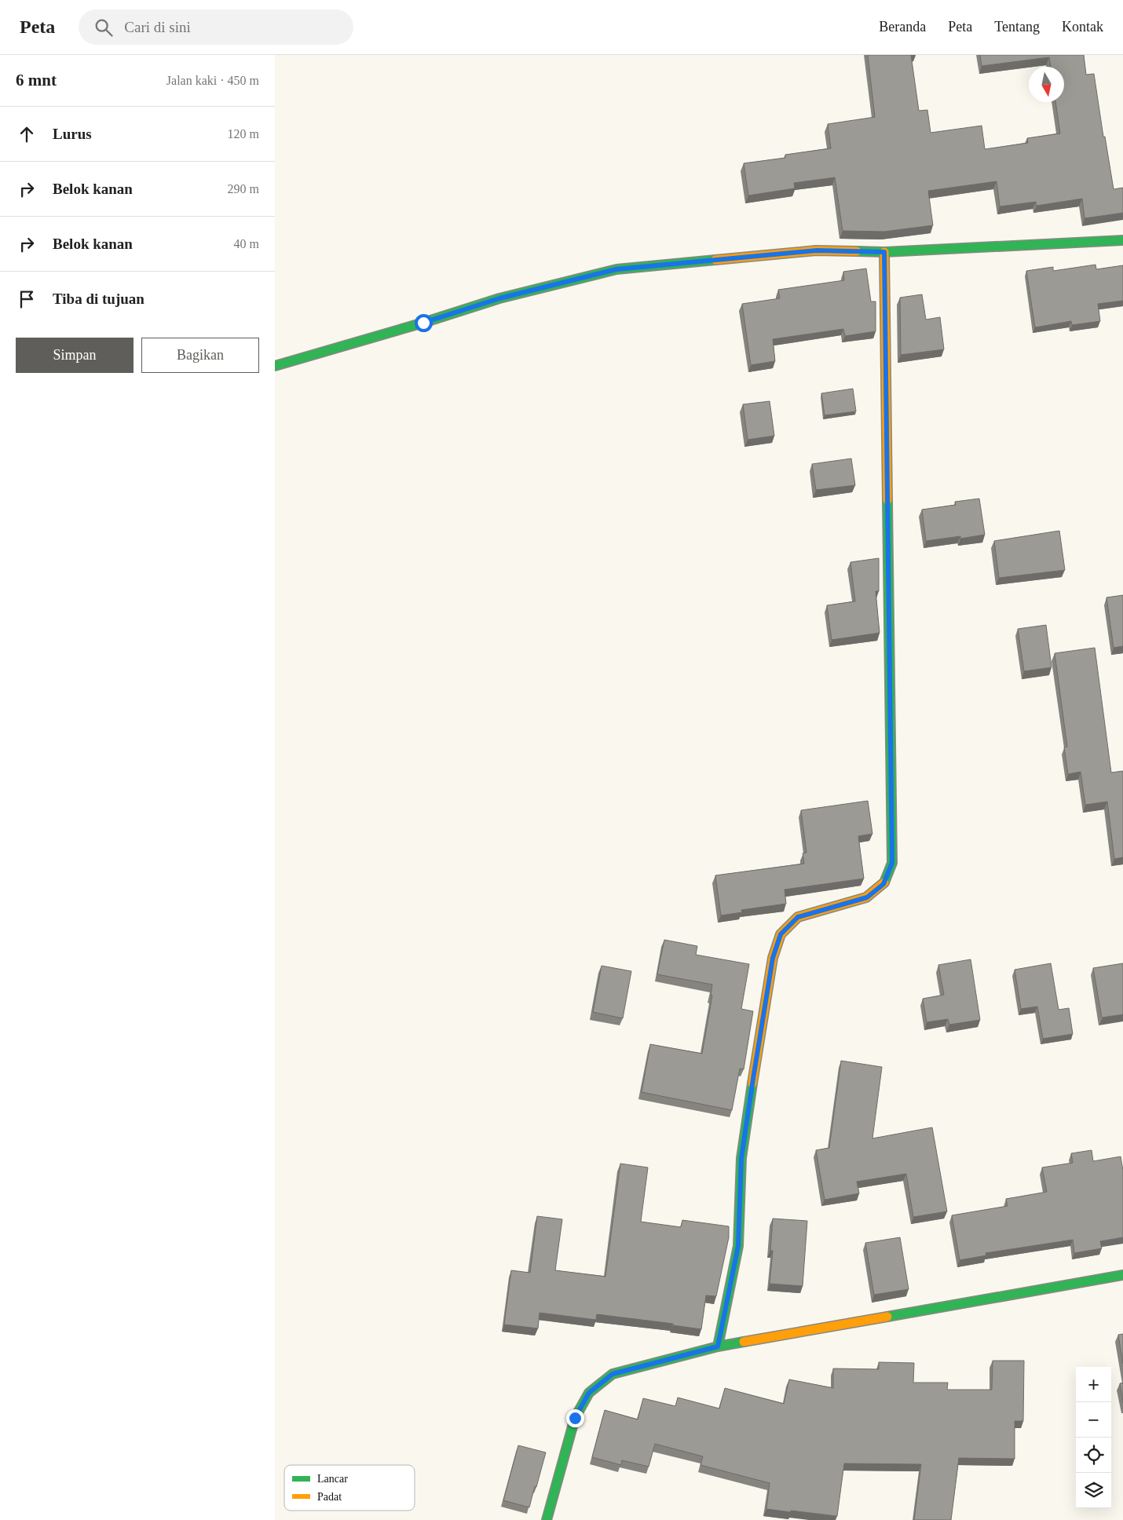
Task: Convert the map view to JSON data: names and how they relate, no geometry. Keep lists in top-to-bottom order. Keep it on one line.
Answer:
{"legend":["Lancar","Padat"],"north":"bottom","page":{"header":"Peta","search":"Cari di sini","nav":["Beranda","Peta","Tentang","Kontak"],"heading":["6 mnt","Jalan kaki · 450 m"],"list":[["Lurus","120 m"],["Belok kanan","290 m"],["Belok kanan","40 m"],"Tiba di tujuan"],"buttons":["Simpan","Bagikan"],"map_buttons":["+","−"]}}
